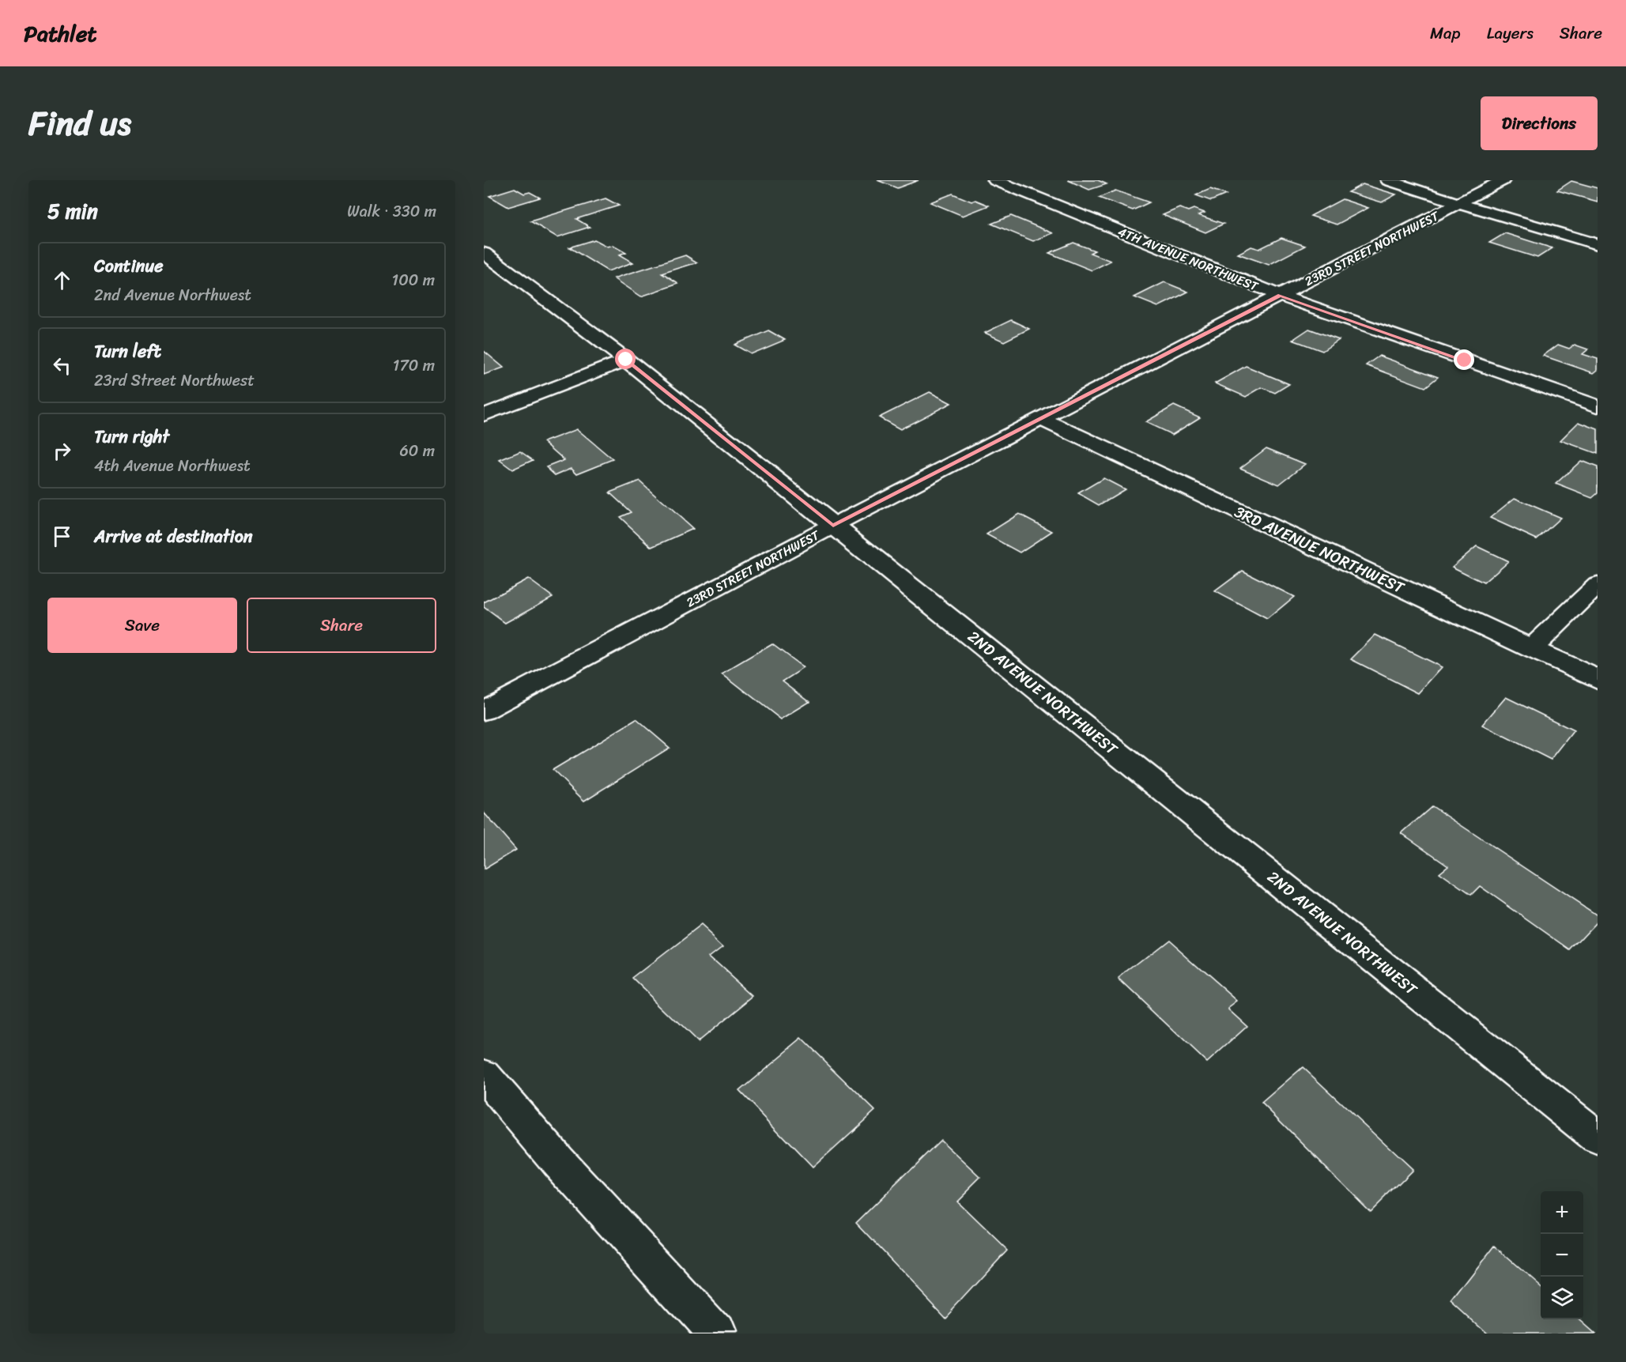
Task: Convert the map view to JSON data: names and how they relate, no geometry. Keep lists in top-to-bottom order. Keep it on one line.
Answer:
{"streets":{"street":["23RD STREET NORTHWEST","4TH AVENUE NORTHWEST","3RD AVENUE NORTHWEST","2ND AVENUE NORTHWEST"]},"crossings":[["23RD STREET NORTHWEST","4TH AVENUE NORTHWEST"],["23RD STREET NORTHWEST","3RD AVENUE NORTHWEST"],["23RD STREET NORTHWEST","2ND AVENUE NORTHWEST"]],"page":{"header":"Pathlet","nav":["Map","Layers","Share"],"title":"Find us","buttons":["Directions",["Save","Share"]],"heading":["5 min","Walk · 330 m"],"list":[["Continue","2nd Avenue Northwest","100 m"],["Turn left","23rd Street Northwest","170 m"],["Turn right","4th Avenue Northwest","60 m"],"Arrive at destination"],"map_buttons":["+","−"]}}
